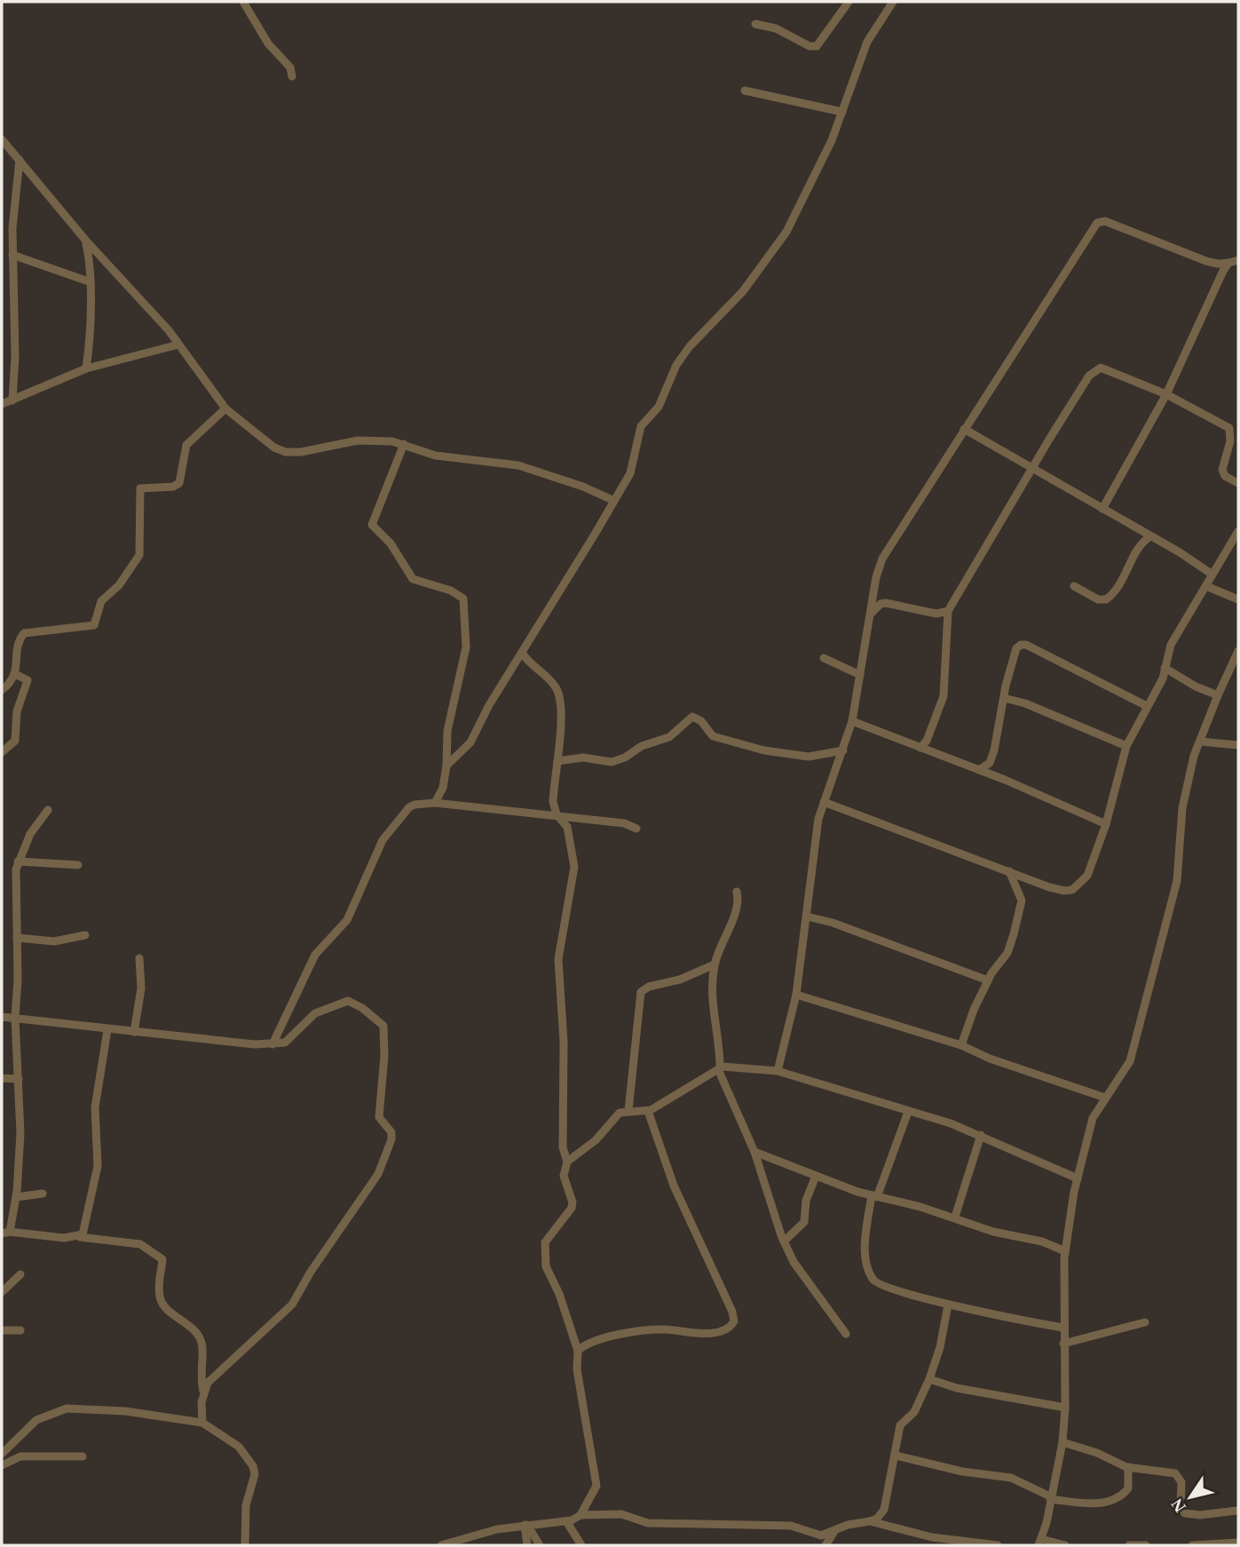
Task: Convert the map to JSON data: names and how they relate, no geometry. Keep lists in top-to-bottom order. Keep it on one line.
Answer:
{"north":"bottom left"}
